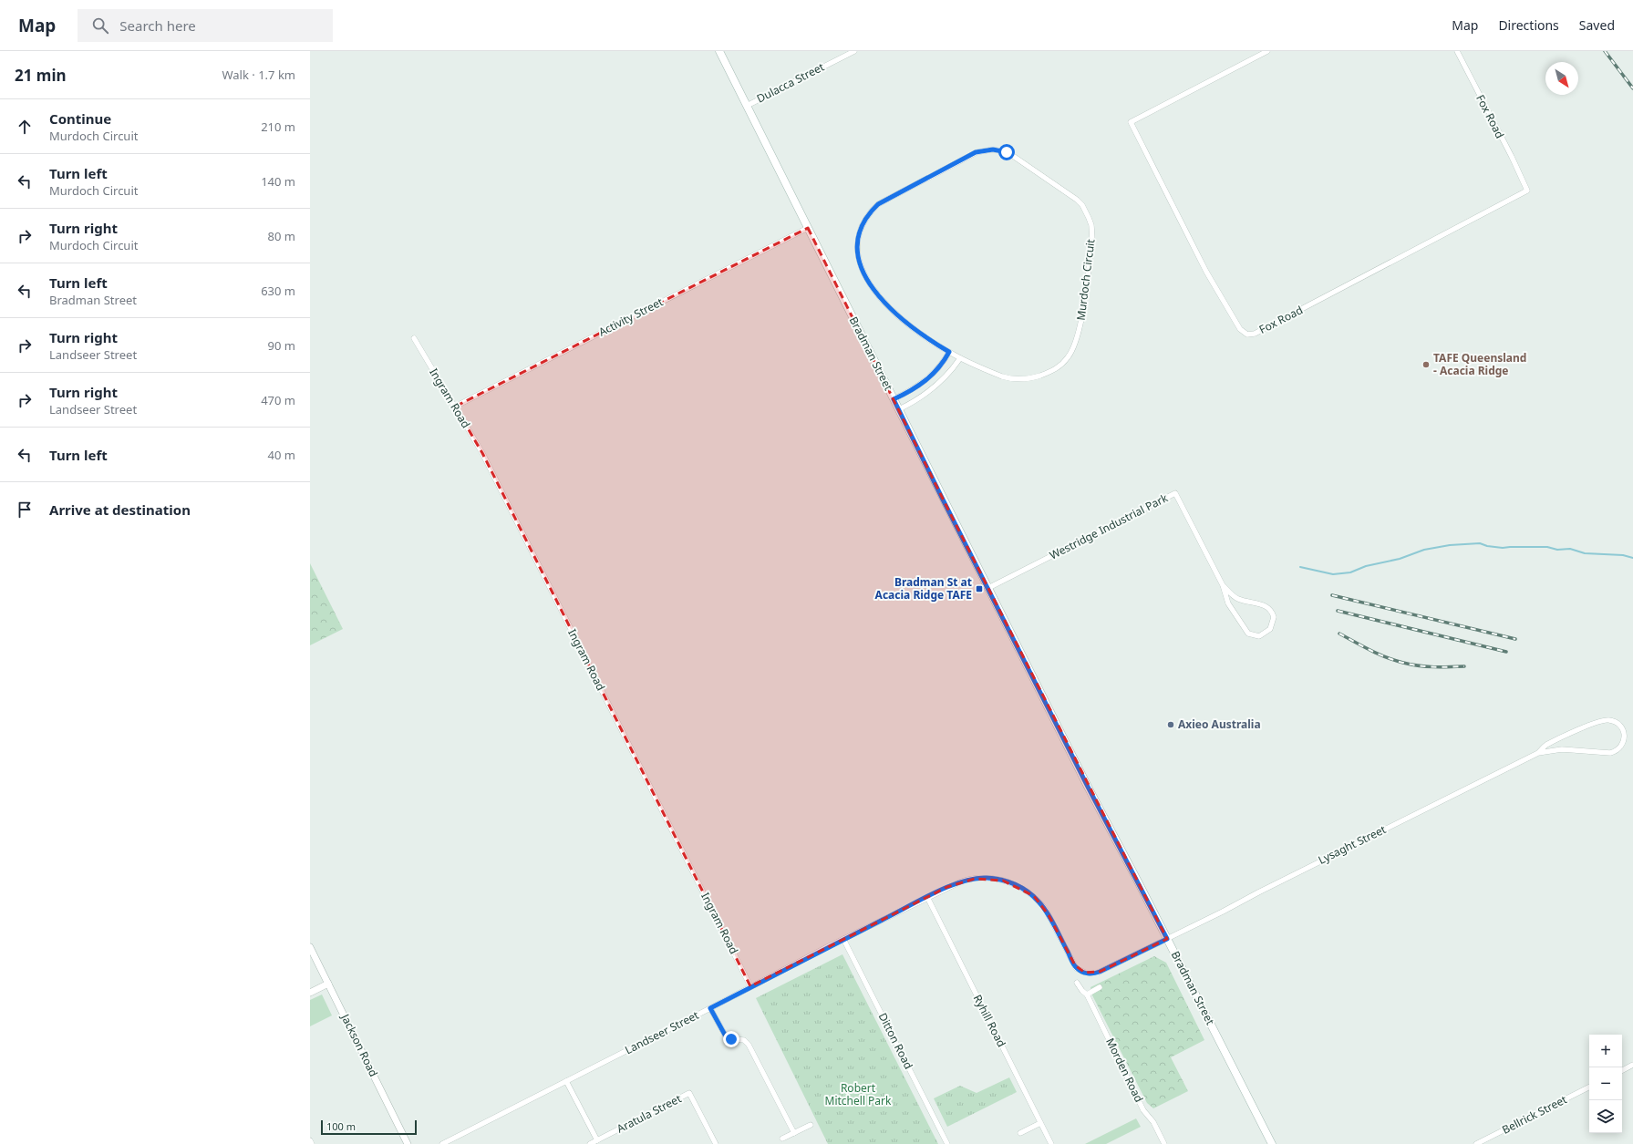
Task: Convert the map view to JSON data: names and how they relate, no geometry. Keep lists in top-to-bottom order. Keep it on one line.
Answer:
{"streets":{"main road":["Bradman Street"],"street":["Dulacca Street","Fox Road","Murdoch Circuit","Activity Street","Ingram Road","Westridge Industrial Park","Lysaght Street","Ryhill Road","Landseer Street","Ditton Road","Jackson Road","Morden Road","Aratula Street","Bellrick Street"]},"crossings":[["Dulacca Street","Bradman Street"],["Activity Street","Bradman Street"],["Activity Street","Ingram Road"],["Bradman Street","Westridge Industrial Park"],["Bradman Street","Lysaght Street"],["Bradman Street","Landseer Street"],["Ingram Road","Landseer Street"],["Lysaght Street","Landseer Street"],["Ryhill Road","Landseer Street"],["Landseer Street","Ditton Road"]],"parks":["Robert Mitchell Park"],"places":{"other":["TAFE Queensland - Acacia Ridge","Axieo Australia"],"transit":["Bradman St at Acacia Ridge TAFE"]},"scale_bar":"100 m","north":"bottom right","page":{"header":"Map","search":"Search here","nav":["Map","Directions","Saved"],"heading":["21 min","Walk · 1.7 km"],"list":[["Continue","Murdoch Circuit","210 m"],["Turn left","Murdoch Circuit","140 m"],["Turn right","Murdoch Circuit","80 m"],["Turn left","Bradman Street","630 m"],["Turn right","Landseer Street","90 m"],["Turn right","Landseer Street","470 m"],["Turn left","40 m"],"Arrive at destination"],"map_buttons":["+","−"],"scale":"100 m"}}
